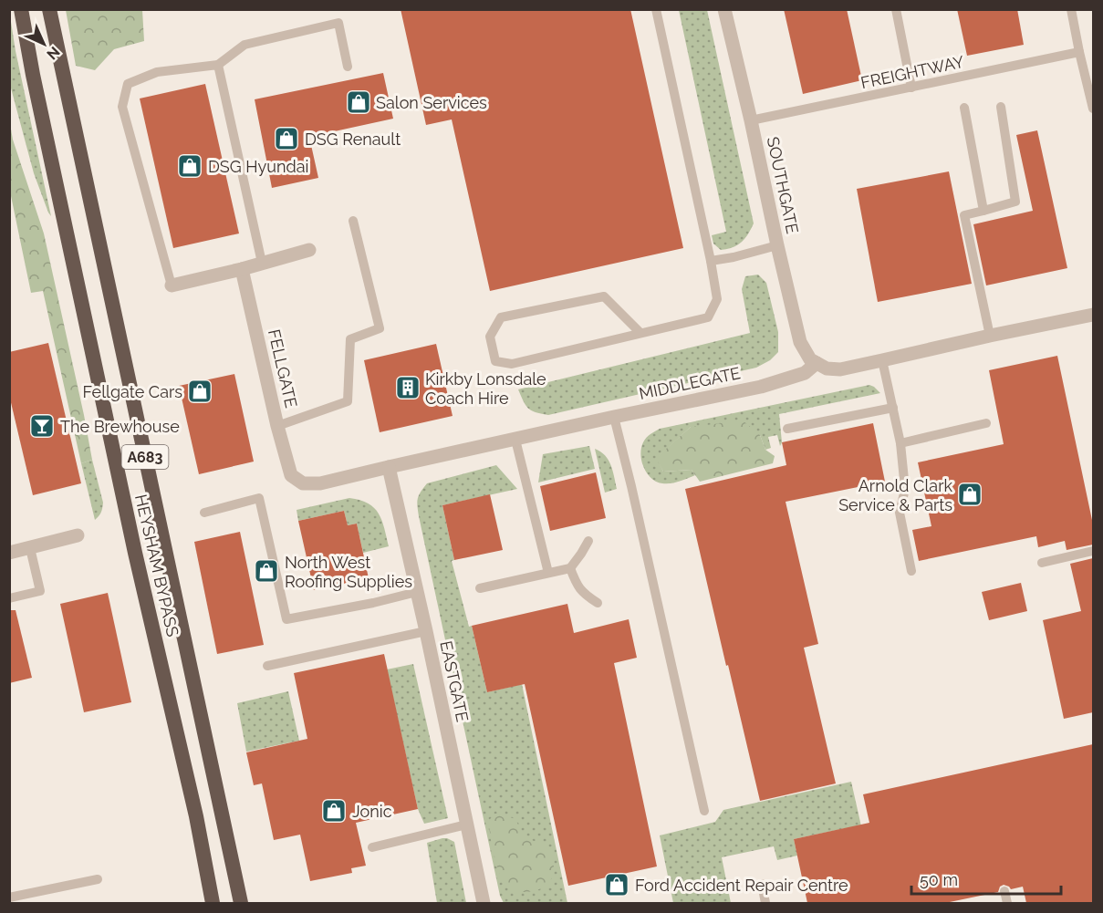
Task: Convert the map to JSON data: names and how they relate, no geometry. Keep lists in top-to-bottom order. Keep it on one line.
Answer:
{"streets":{"highway":["A683","HEYSHAM BYPASS"],"street":["SOUTHGATE","FELLGATE","MIDDLEGATE","EASTGATE"],"lane":["FREIGHTWAY"]},"crossings":[["FREIGHTWAY","SOUTHGATE"],["SOUTHGATE","MIDDLEGATE"],["FELLGATE","MIDDLEGATE"],["MIDDLEGATE","EASTGATE"]],"places":{"shop":["Salon Services","DSG Renault","DSG Hyundai","Fellgate Cars","Arnold Clark Service & Parts","North West Roofing Supplies","Jonic","Ford Accident Repair Centre"],"building":["Kirkby Lonsdale Coach Hire"],"bar":["The Brewhouse"]},"scale_bar":"50 m","north":"bottom right"}
